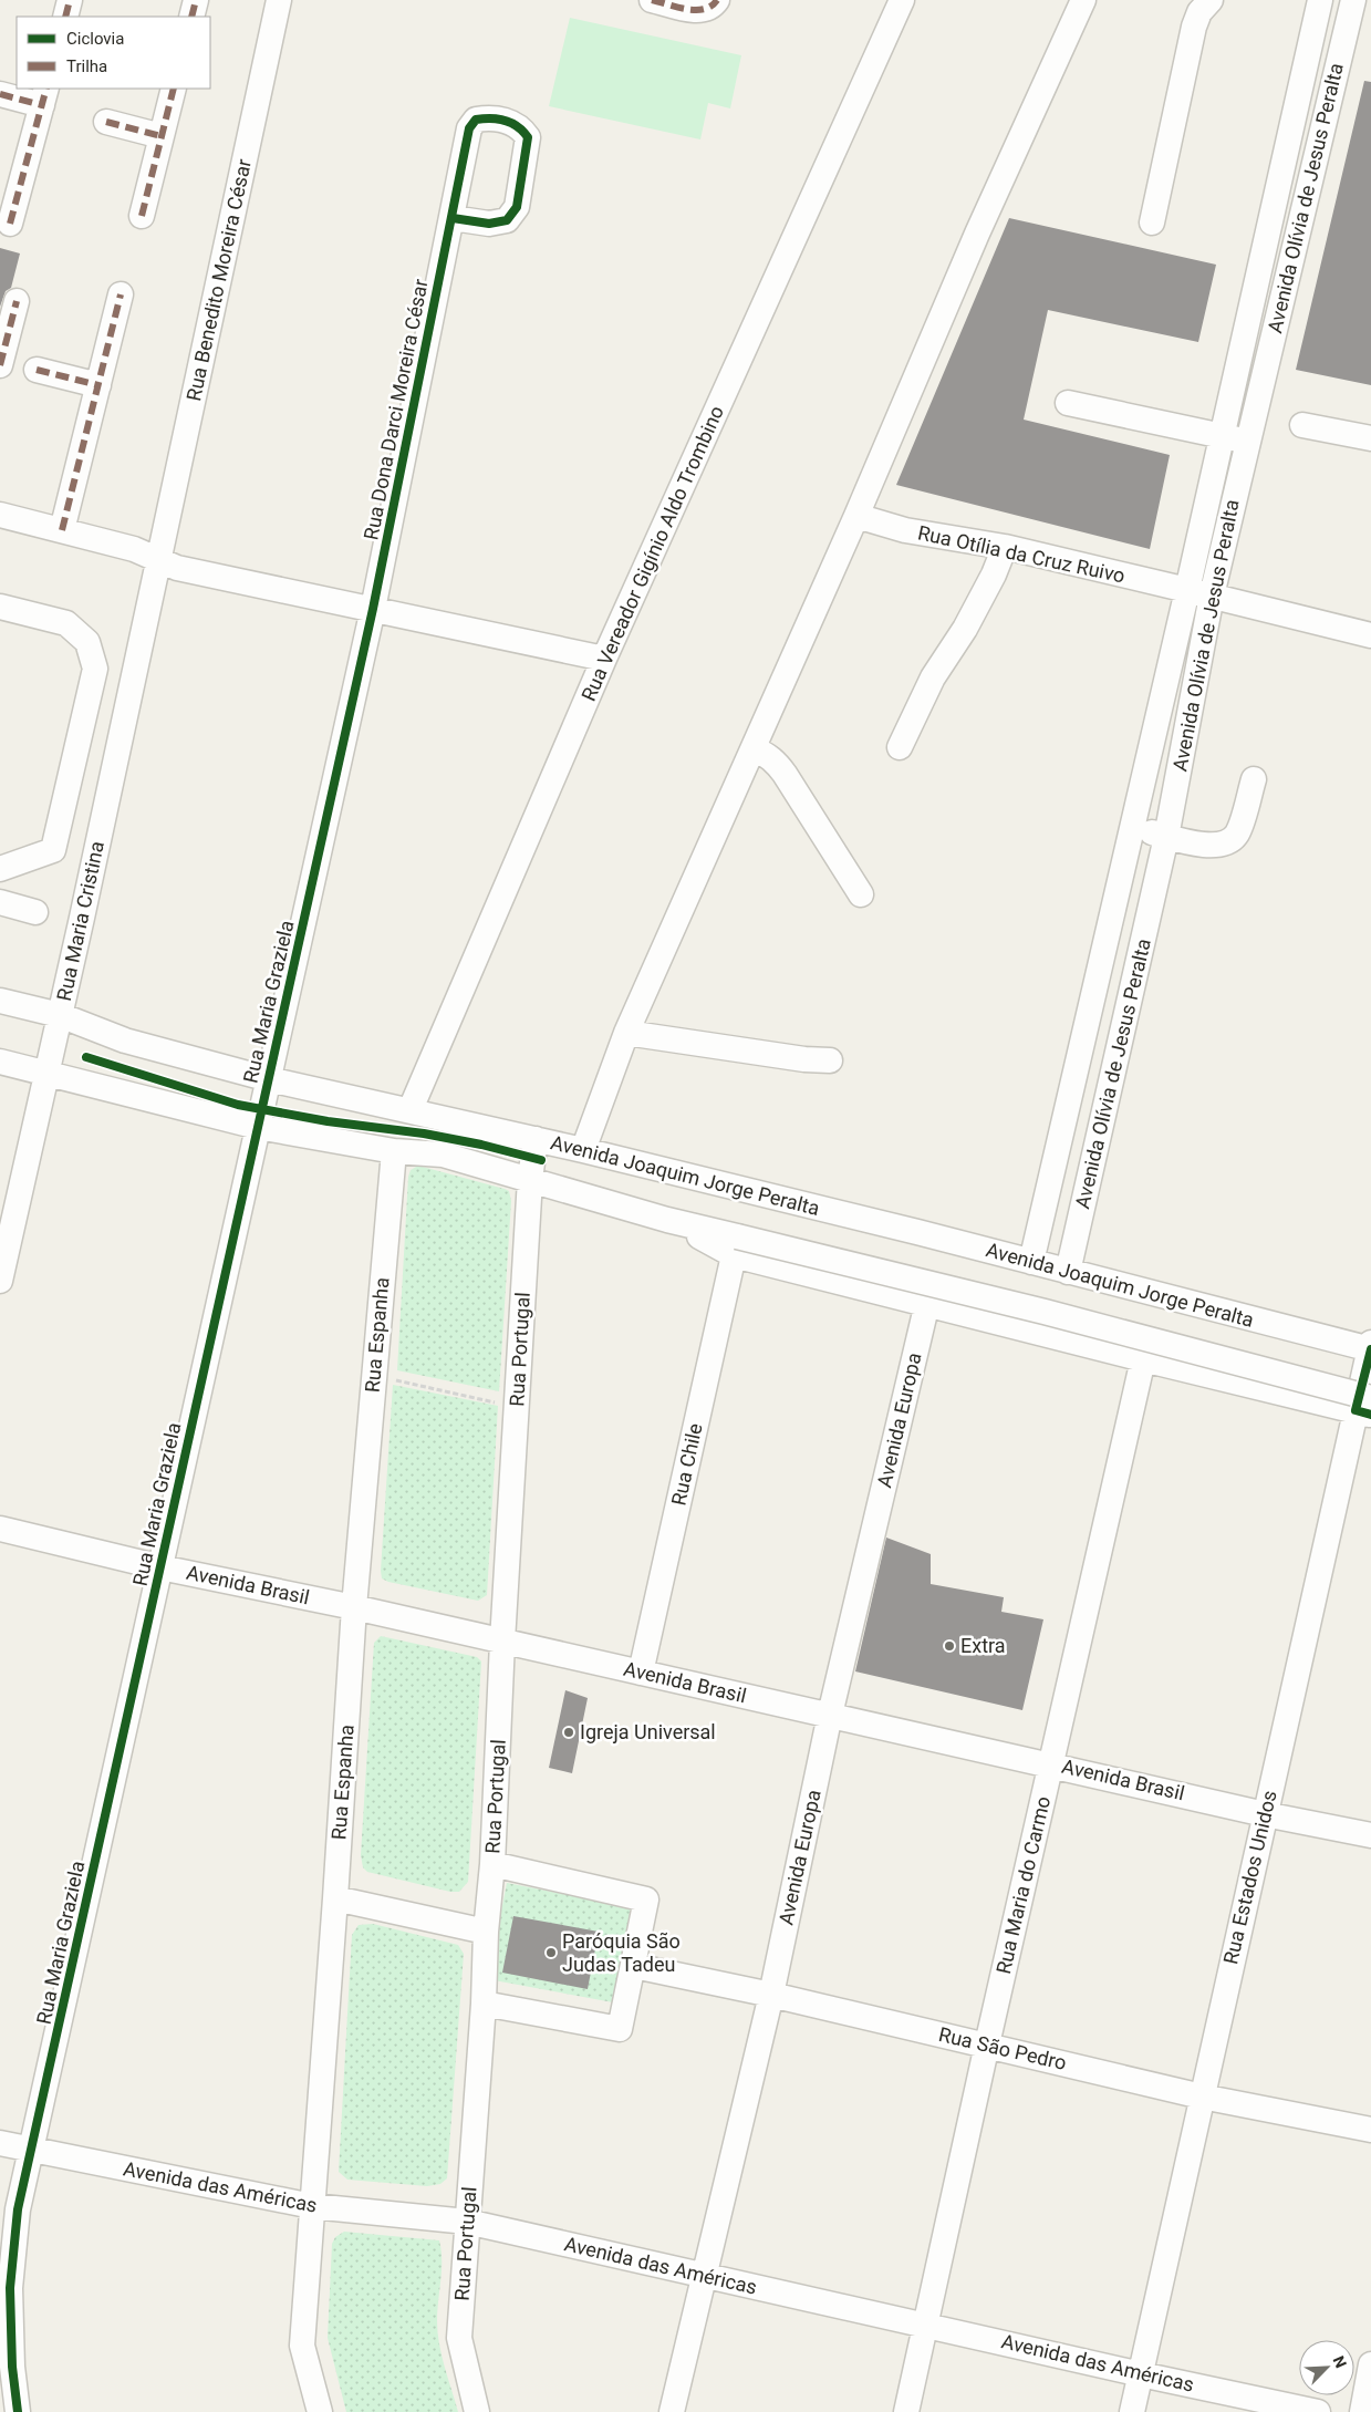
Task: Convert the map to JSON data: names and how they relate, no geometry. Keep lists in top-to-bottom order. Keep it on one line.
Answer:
{"streets":{"street":["Avenida Olívia de Jesus Peralta","Rua Benedito Moreira César","Rua Dona Darci Moreira César","Rua Vereador Gigínio Aldo Trombino","Rua Otília da Cruz Ruivo","Rua Maria Cristina","Rua Maria Graziela","Avenida Joaquim Jorge Peralta","Rua Espanha","Rua Portugal","Avenida Europa","Rua Chile","Avenida Brasil","Rua Estados Unidos","Rua Maria do Carmo","Rua São Pedro","Avenida das Américas"]},"crossings":[["Avenida Olívia de Jesus Peralta","Rua Otília da Cruz Ruivo"],["Avenida Olívia de Jesus Peralta","Avenida Joaquim Jorge Peralta"],["Rua Benedito Moreira César","Rua Maria Cristina"],["Rua Dona Darci Moreira César","Rua Maria Graziela"],["Rua Vereador Gigínio Aldo Trombino","Avenida Joaquim Jorge Peralta"],["Rua Maria Cristina","Avenida Joaquim Jorge Peralta"],["Rua Maria Graziela","Avenida Joaquim Jorge Peralta"],["Rua Maria Graziela","Avenida Brasil"],["Rua Maria Graziela","Avenida das Américas"],["Avenida Joaquim Jorge Peralta","Rua Portugal"],["Avenida Joaquim Jorge Peralta","Rua Estados Unidos"],["Rua Espanha","Avenida Brasil"],["Rua Espanha","Avenida das Américas"],["Rua Portugal","Avenida Brasil"],["Rua Portugal","Avenida das Américas"],["Avenida Europa","Avenida Brasil"],["Avenida Europa","Rua São Pedro"],["Avenida Europa","Avenida das Américas"],["Rua Chile","Avenida Brasil"],["Avenida Brasil","Rua Estados Unidos"],["Avenida Brasil","Rua Maria do Carmo"],["Rua Estados Unidos","Rua São Pedro"],["Rua Estados Unidos","Avenida das Américas"],["Rua Maria do Carmo","Rua São Pedro"],["Rua Maria do Carmo","Avenida das Américas"]],"places":["Extra","Igreja Universal","Paróquia São Judas Tadeu"],"legend":["Ciclovia","Trilha"],"north":"top right"}
